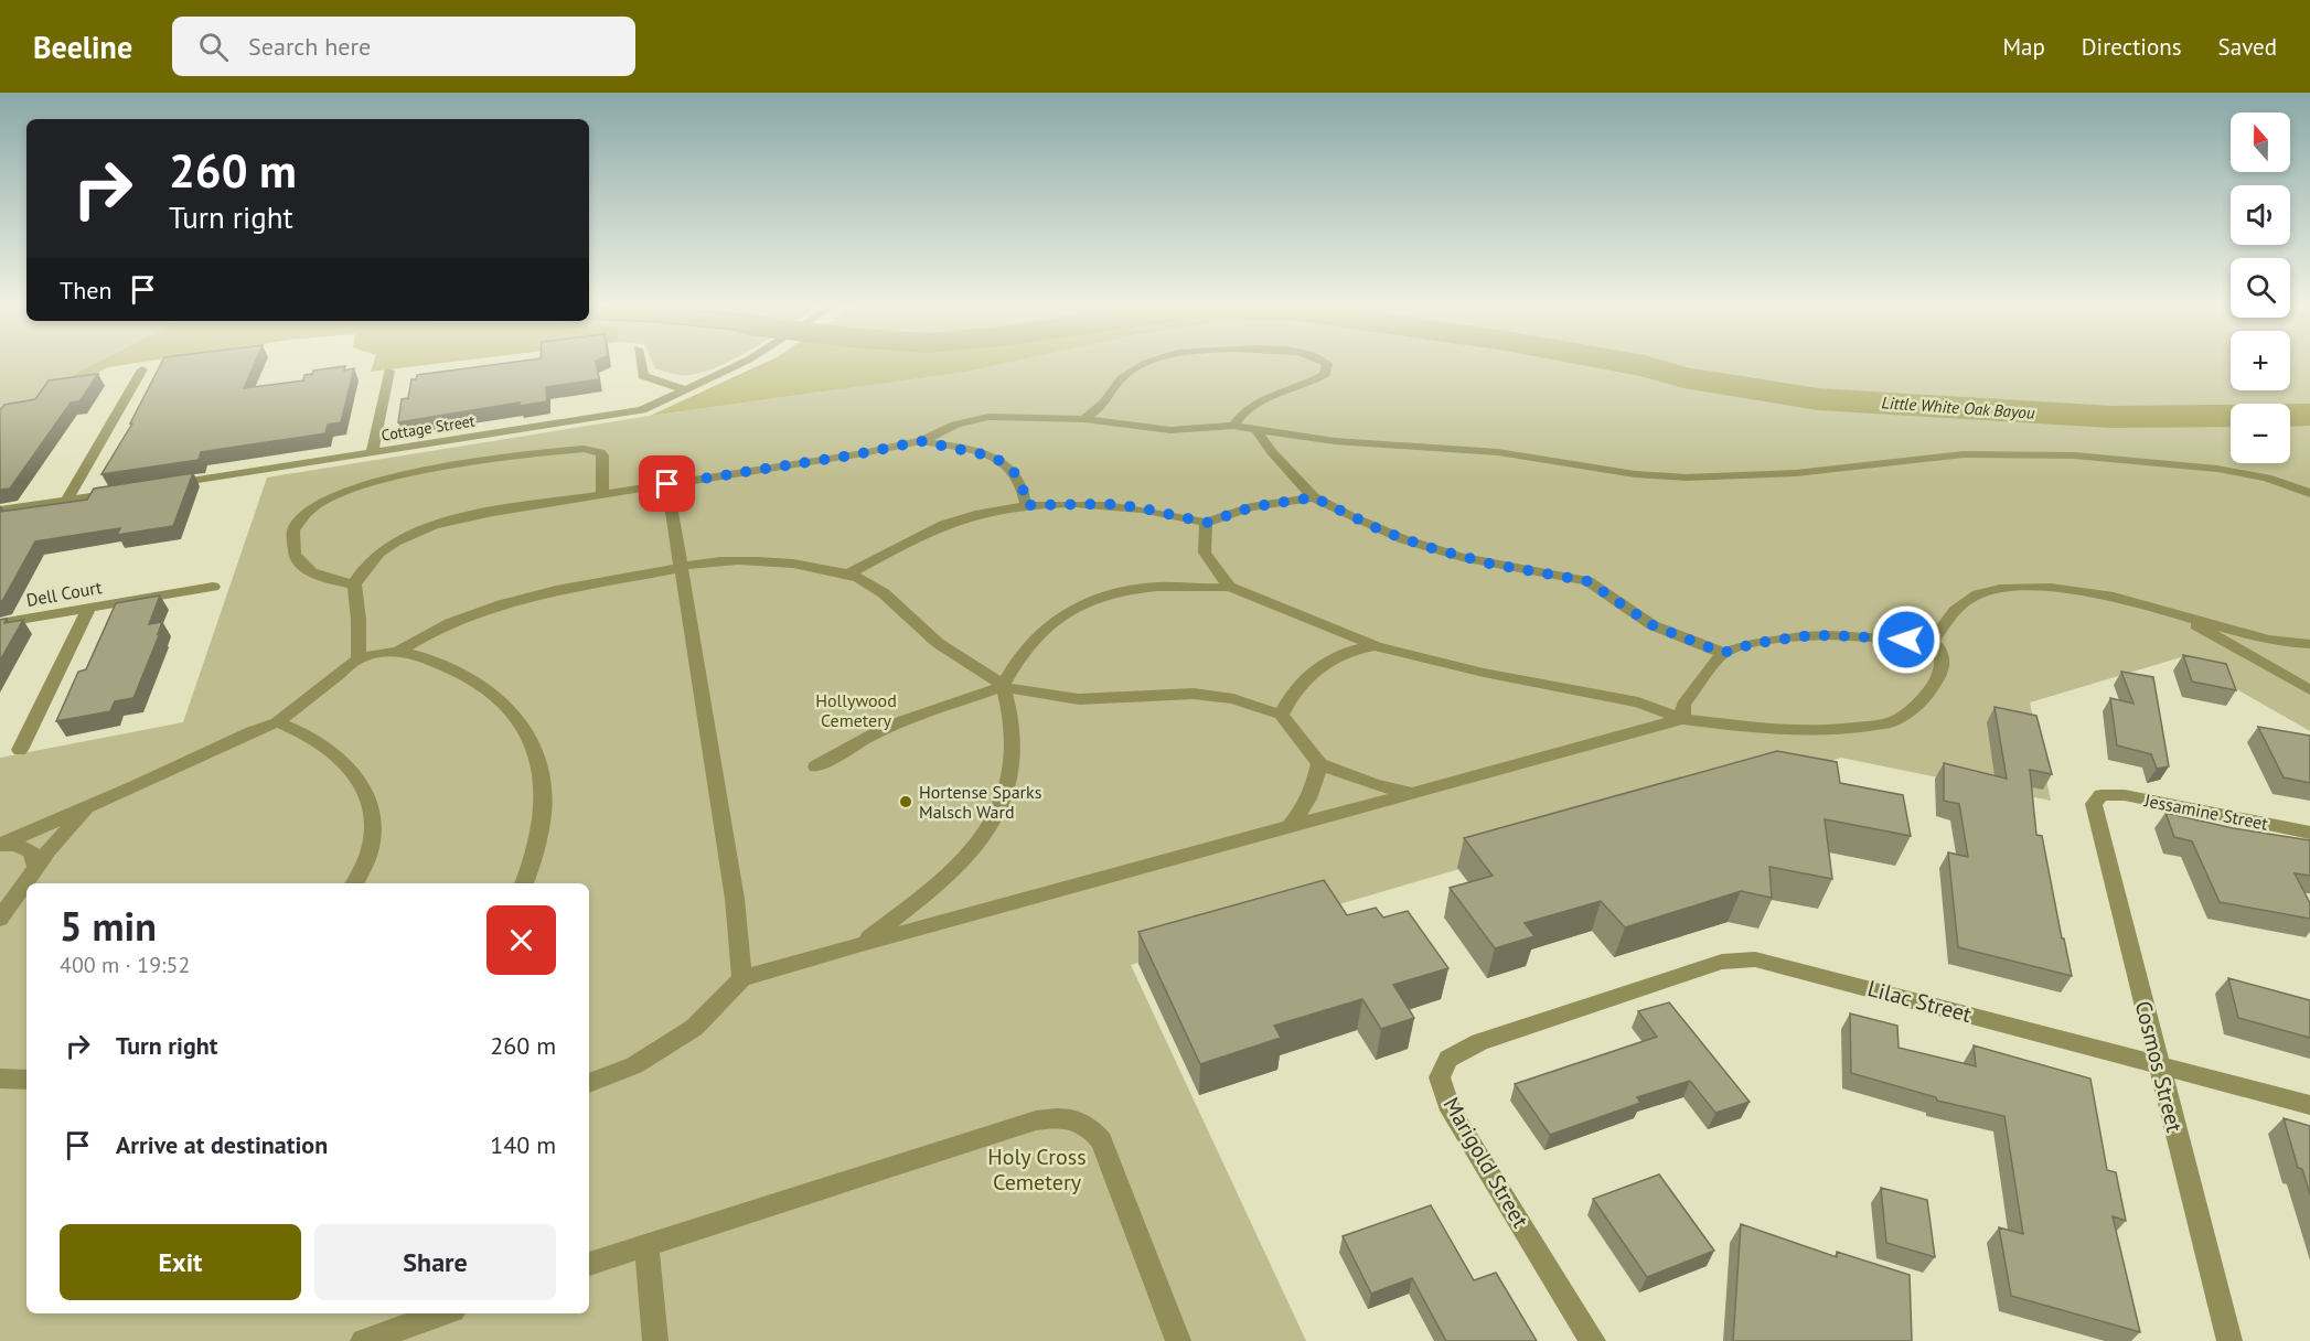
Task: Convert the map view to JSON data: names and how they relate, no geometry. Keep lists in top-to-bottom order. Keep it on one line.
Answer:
{"streets":{"street":["Cottage Street","Dell Court","Jessamine Street","Lilac Street","Cosmos Street","Marigold Street"]},"crossings":[["Jessamine Street","Cosmos Street"],["Lilac Street","Cosmos Street"],["Lilac Street","Marigold Street"]],"water":["Little White Oak Bayou"],"parks":["Hollywood Cemetery","Holy Cross Cemetery"],"places":["Hortense Sparks Malsch Ward"],"north":"top","page":{"header":"Beeline","search":"Search here","nav":["Map","Directions","Saved"],"map_buttons":["+","−"],"turn":["260 m","Turn right"],"then":"Then","heading":["5 min","400 m · 19:52"],"list":[{"name":"Turn right","value":"260 m"},{"name":"Arrive at destination","value":"140 m"}],"buttons":["Exit","Share"]}}
